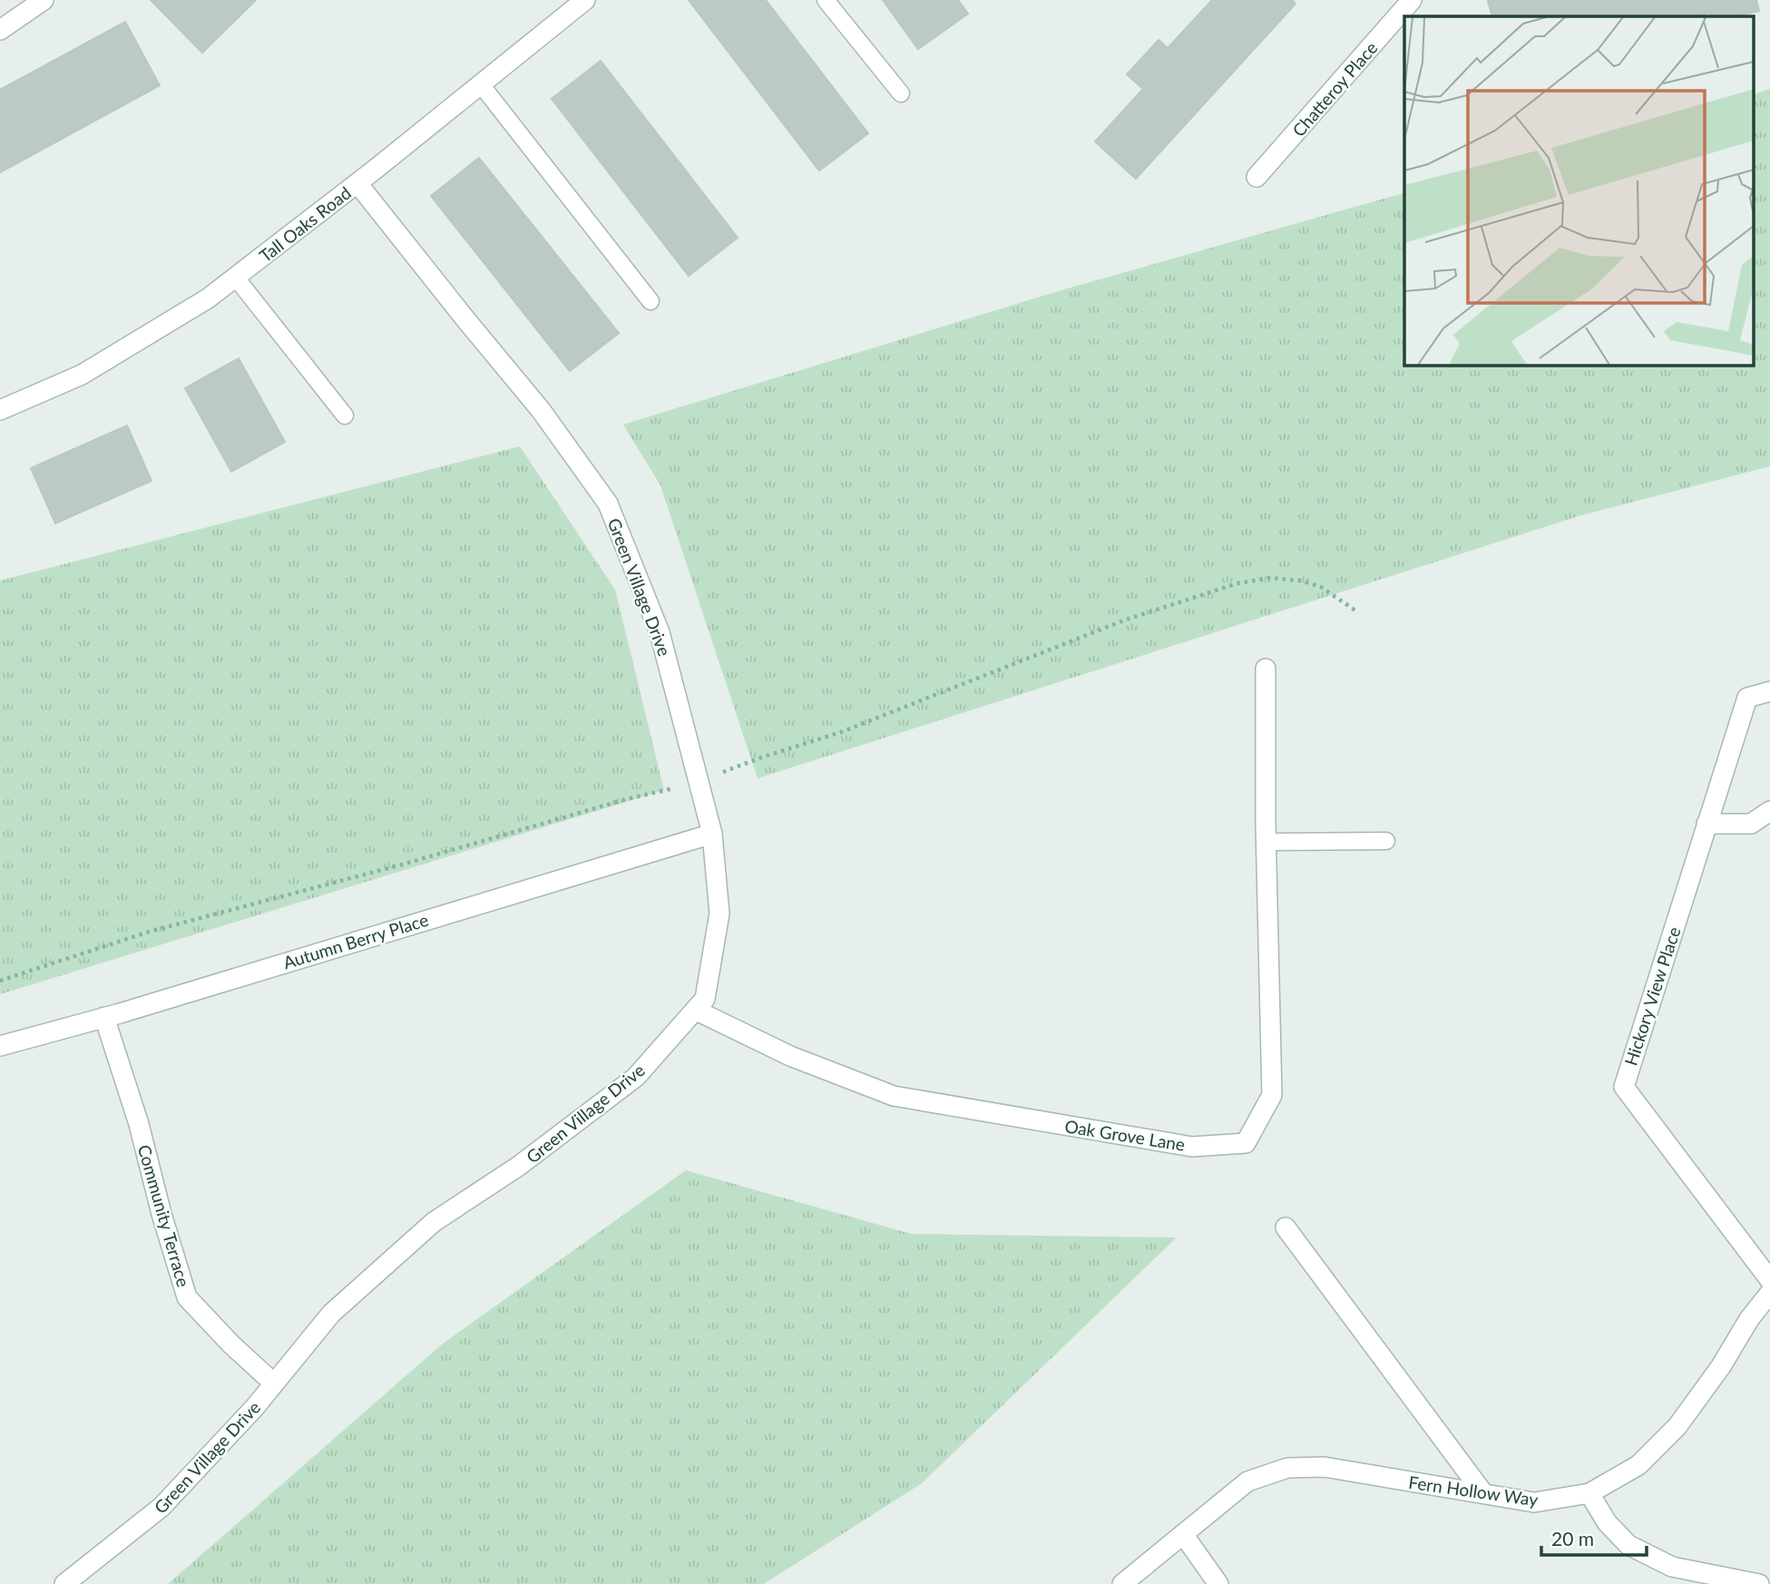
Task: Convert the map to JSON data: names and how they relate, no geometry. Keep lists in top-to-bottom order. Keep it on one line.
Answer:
{"streets":{"street":["Chatteroy Place","Tall Oaks Road","Green Village Drive","Autumn Berry Place","Hickory View Place","Oak Grove Lane","Community Terrace","Fern Hollow Way"]},"crossings":[["Tall Oaks Road","Green Village Drive"],["Green Village Drive","Autumn Berry Place"],["Green Village Drive","Oak Grove Lane"],["Green Village Drive","Community Terrace"],["Autumn Berry Place","Community Terrace"]],"scale_bar":"20 m"}
